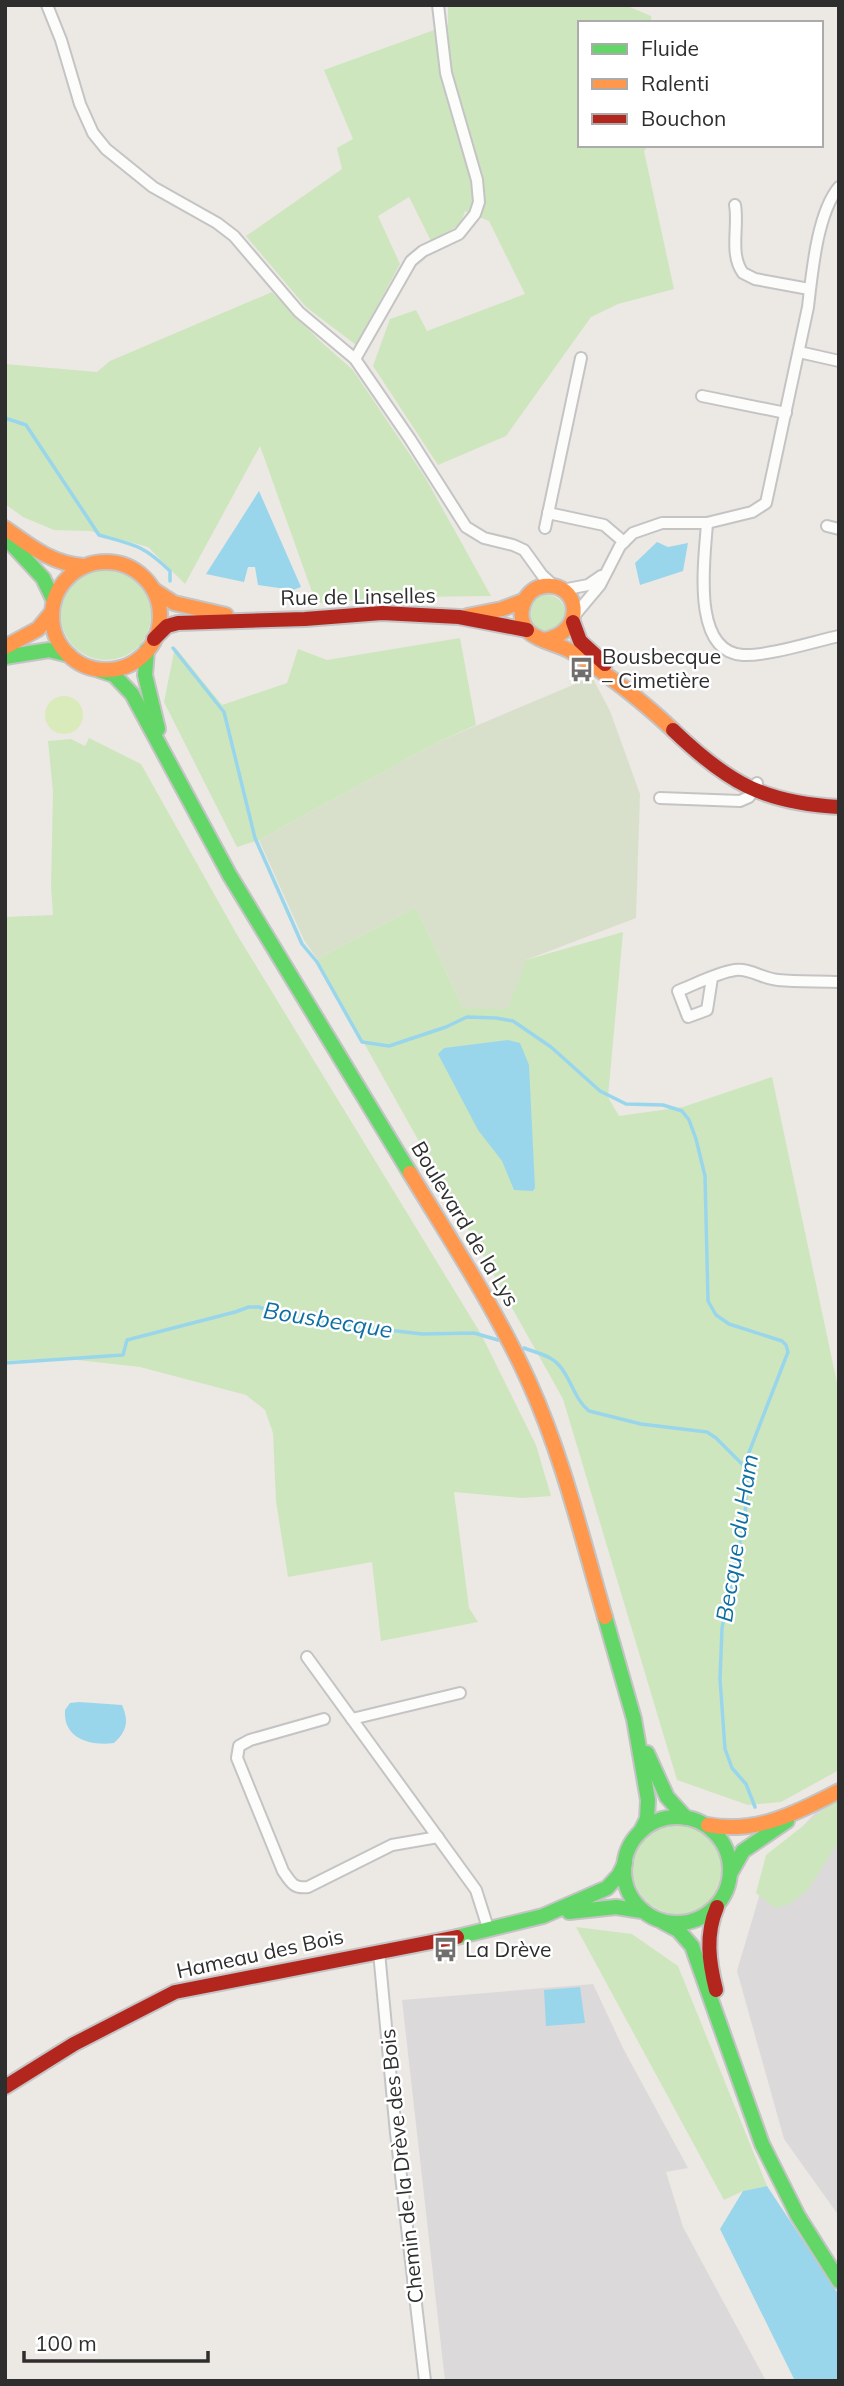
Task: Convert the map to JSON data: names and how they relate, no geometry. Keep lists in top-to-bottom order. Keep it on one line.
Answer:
{"streets":{"main road":["Rue de Linselles","Boulevard de la Lys","Hameau des Bois"],"street":["Chemin de la Drève des Bois"]},"crossings":[["Rue de Linselles","Boulevard de la Lys"],["Boulevard de la Lys","Hameau des Bois"],["Hameau des Bois","Chemin de la Drève des Bois"]],"water":["Bousbecque","Becque du Ham"],"places":{"bus stop":["Bousbecque – Cimetière","La Drève"]},"legend":["Fluide","Ralenti","Bouchon"],"scale_bar":"100 m"}
